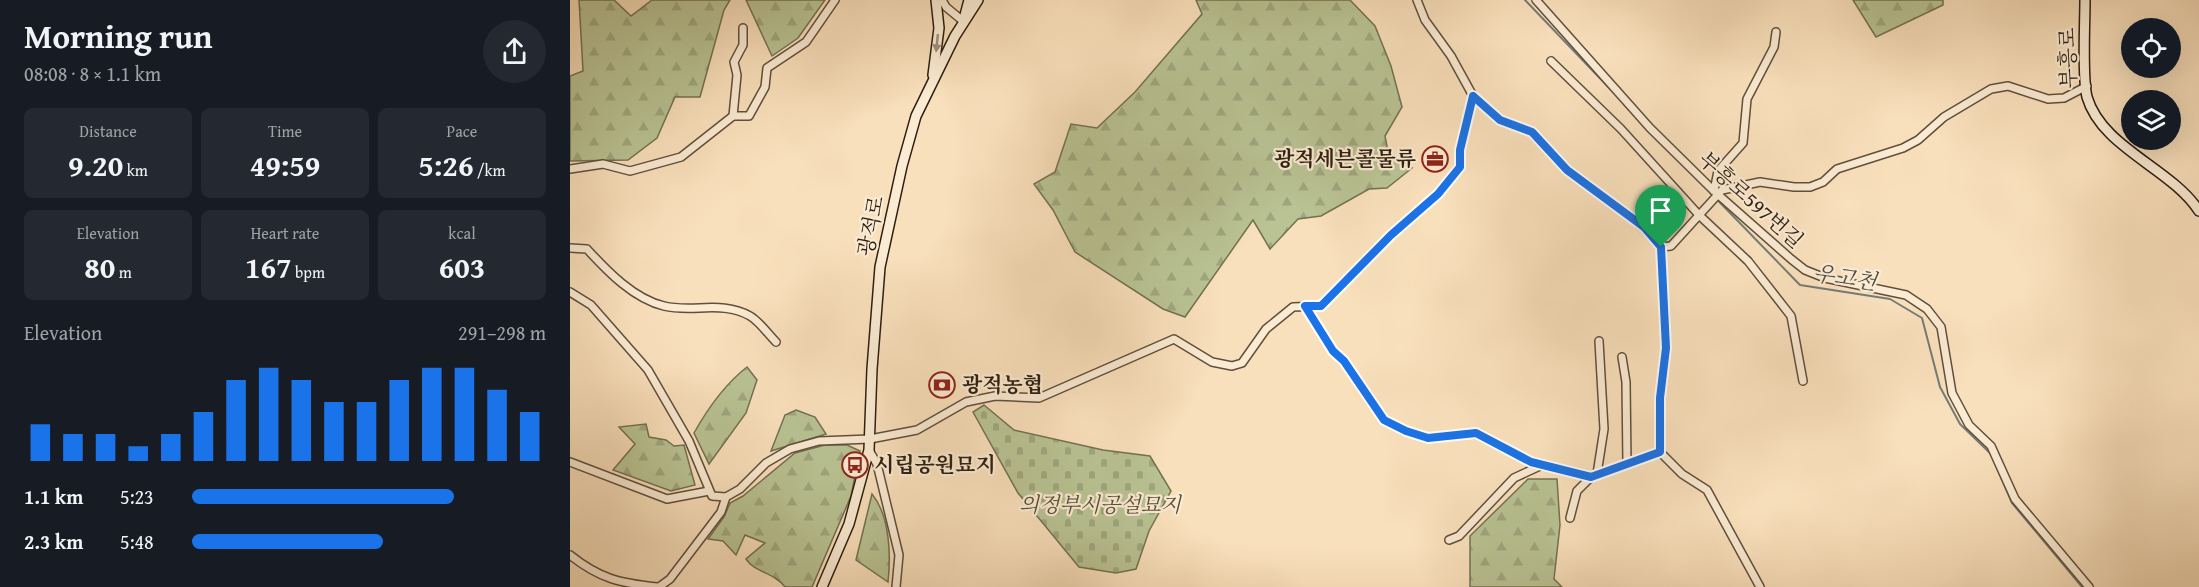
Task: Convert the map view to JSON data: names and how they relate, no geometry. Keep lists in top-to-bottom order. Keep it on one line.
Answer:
{"streets":{"main road":["부흥로","광적로"],"street":["부흥로597번길"]},"water":["우고천"],"parks":["의정부시공설묘지"],"places":{"office":["광적세븐콜물류"],"bank":["광적농협"],"bus stop":["시립공원묘지"]},"page":{"heading":["Morning run","08:08 · 8 × 1.1 km"],"stats":[["Distance","9.20 km"],["Time","49:59"],["Pace","5:26 /km"],["Elevation","80 m"],["Heart rate","167 bpm"],["kcal","603"]],"chart":["Elevation","291–298 m"],"list":[{"name":"1.1 km","note":"5:23"},{"name":"2.3 km","note":"5:48"}]}}
